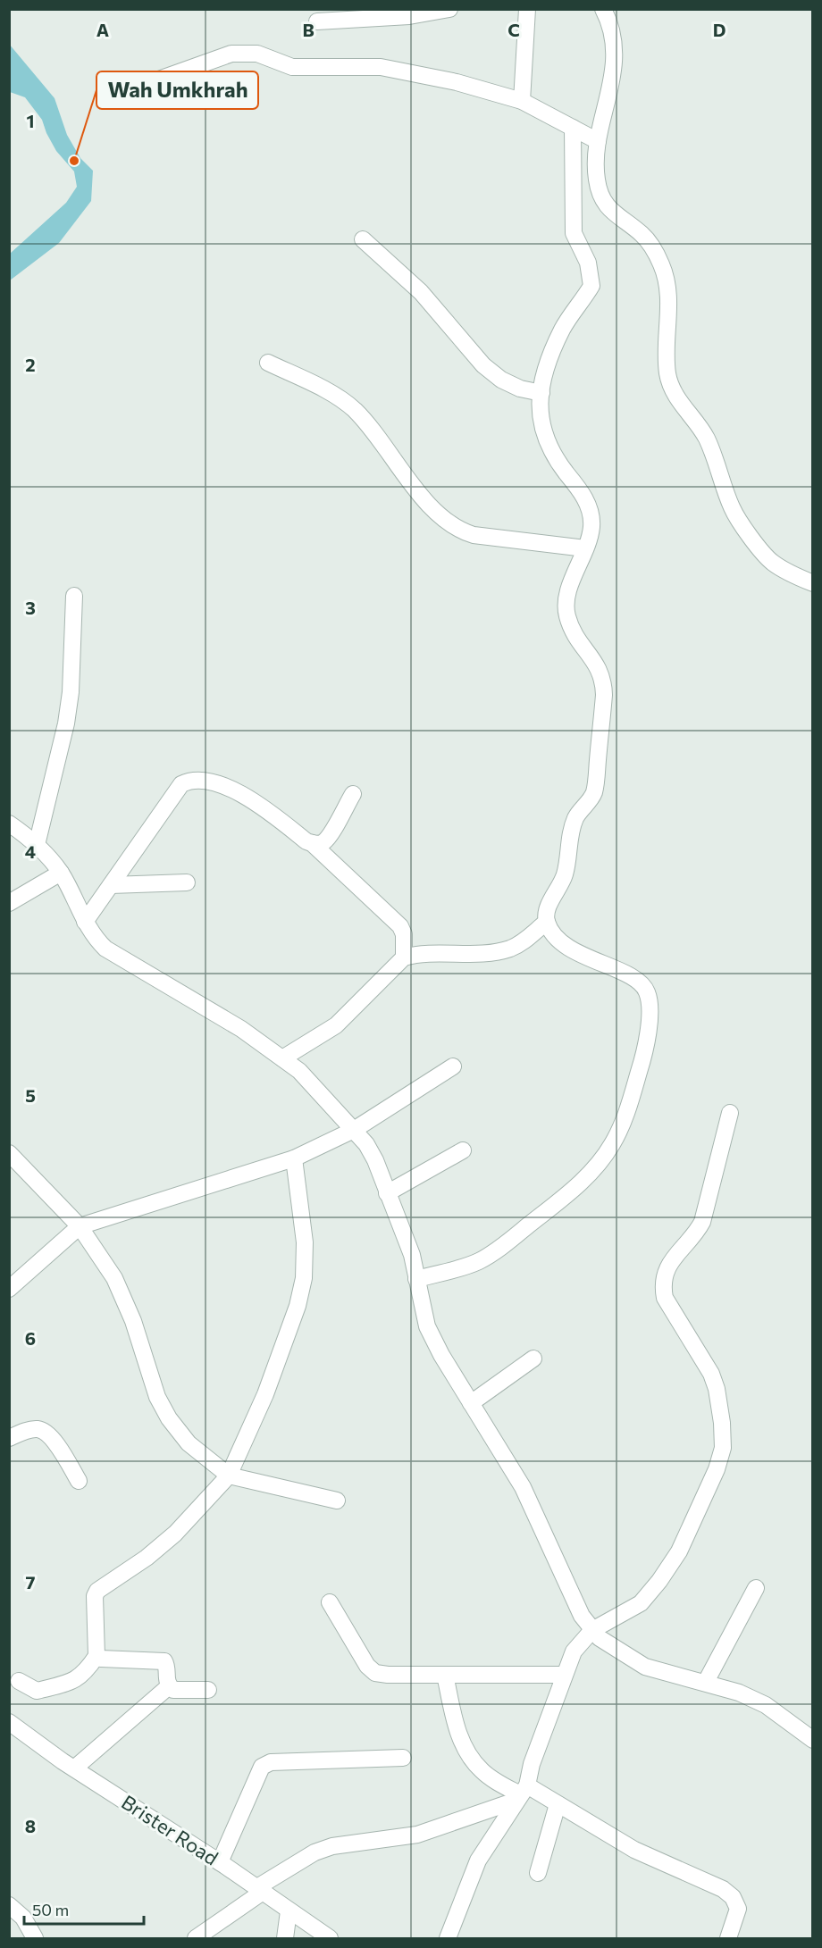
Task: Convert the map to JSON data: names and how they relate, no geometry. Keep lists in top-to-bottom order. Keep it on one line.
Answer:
{"streets":{"street":["Brister Road"]},"places":["Wah Umkhrah"],"scale_bar":"50 m","grid":{"columns":["A","B","C","D"],"rows":["1","2","3","4","5","6","7","8"]}}
